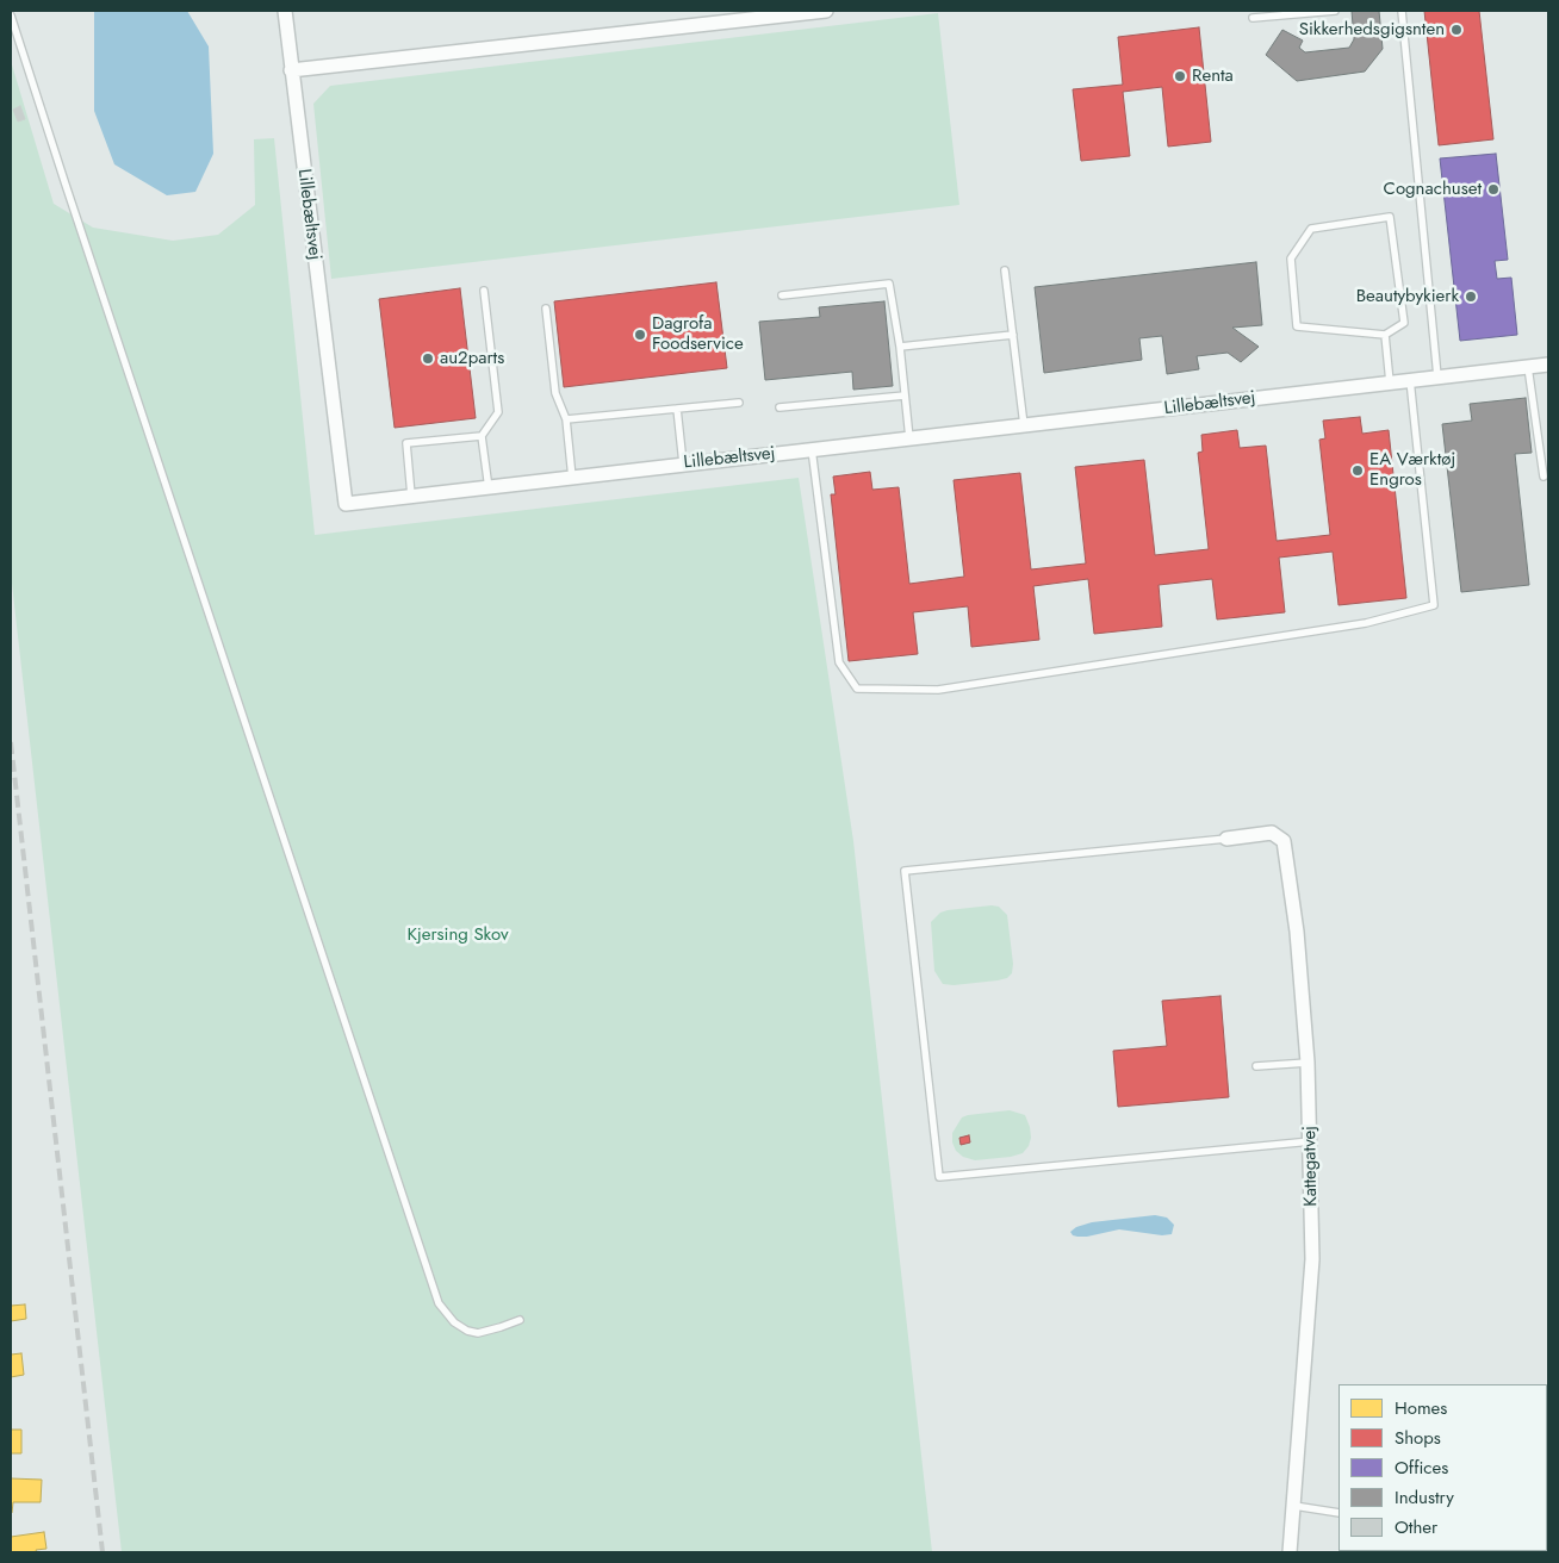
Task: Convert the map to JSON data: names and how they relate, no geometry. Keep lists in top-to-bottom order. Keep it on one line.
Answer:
{"streets":{"street":["Lillebæltsvej","Kattegatvej"]},"parks":["Kjersing Skov"],"places":["Sikkerhedsgigsnten","Renta","Cognachuset","Beautybykierk","Dagrofa Foodservice","au2parts","EA Værktøj Engros"],"legend":["Homes","Shops","Offices","Industry","Other"]}
